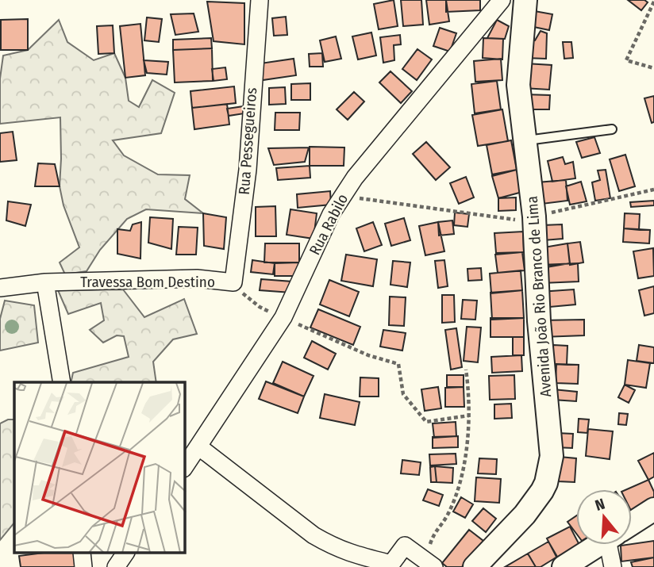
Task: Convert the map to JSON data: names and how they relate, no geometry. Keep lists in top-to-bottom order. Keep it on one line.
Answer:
{"streets":{"main road":["Avenida João Rio Branco de Lima"],"street":["Rua Pessegueiros","Rua Rabilo","Travessa Bom Destino"]},"crossings":[["Rua Pessegueiros","Travessa Bom Destino"],["Rua Rabilo","Travessa Bom Destino"]],"north":"top"}
